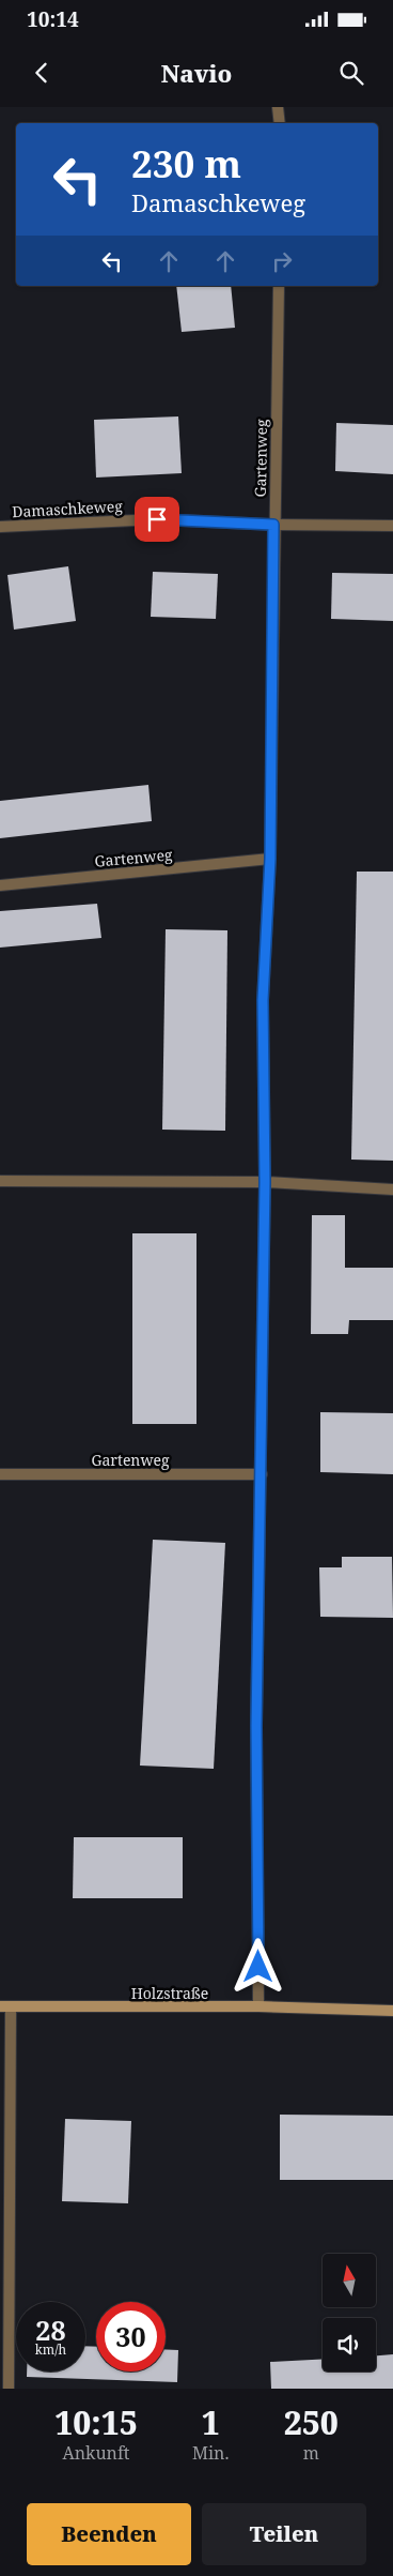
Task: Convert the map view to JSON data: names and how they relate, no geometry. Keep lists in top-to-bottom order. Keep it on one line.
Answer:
{"streets":{"street":["Gartenweg","Damaschkeweg","Holzstraße"]},"crossings":[["Gartenweg","Damaschkeweg"],["Gartenweg","Holzstraße"]],"north":"top","page":{"status":"10:14","header":"Navio","turn":["230 m","Damaschkeweg"],"speed":"28 km/h","limit":"30","eta":["10:15","Ankunft","1","Min.","250","m"],"buttons":["Beenden","Teilen"]}}
